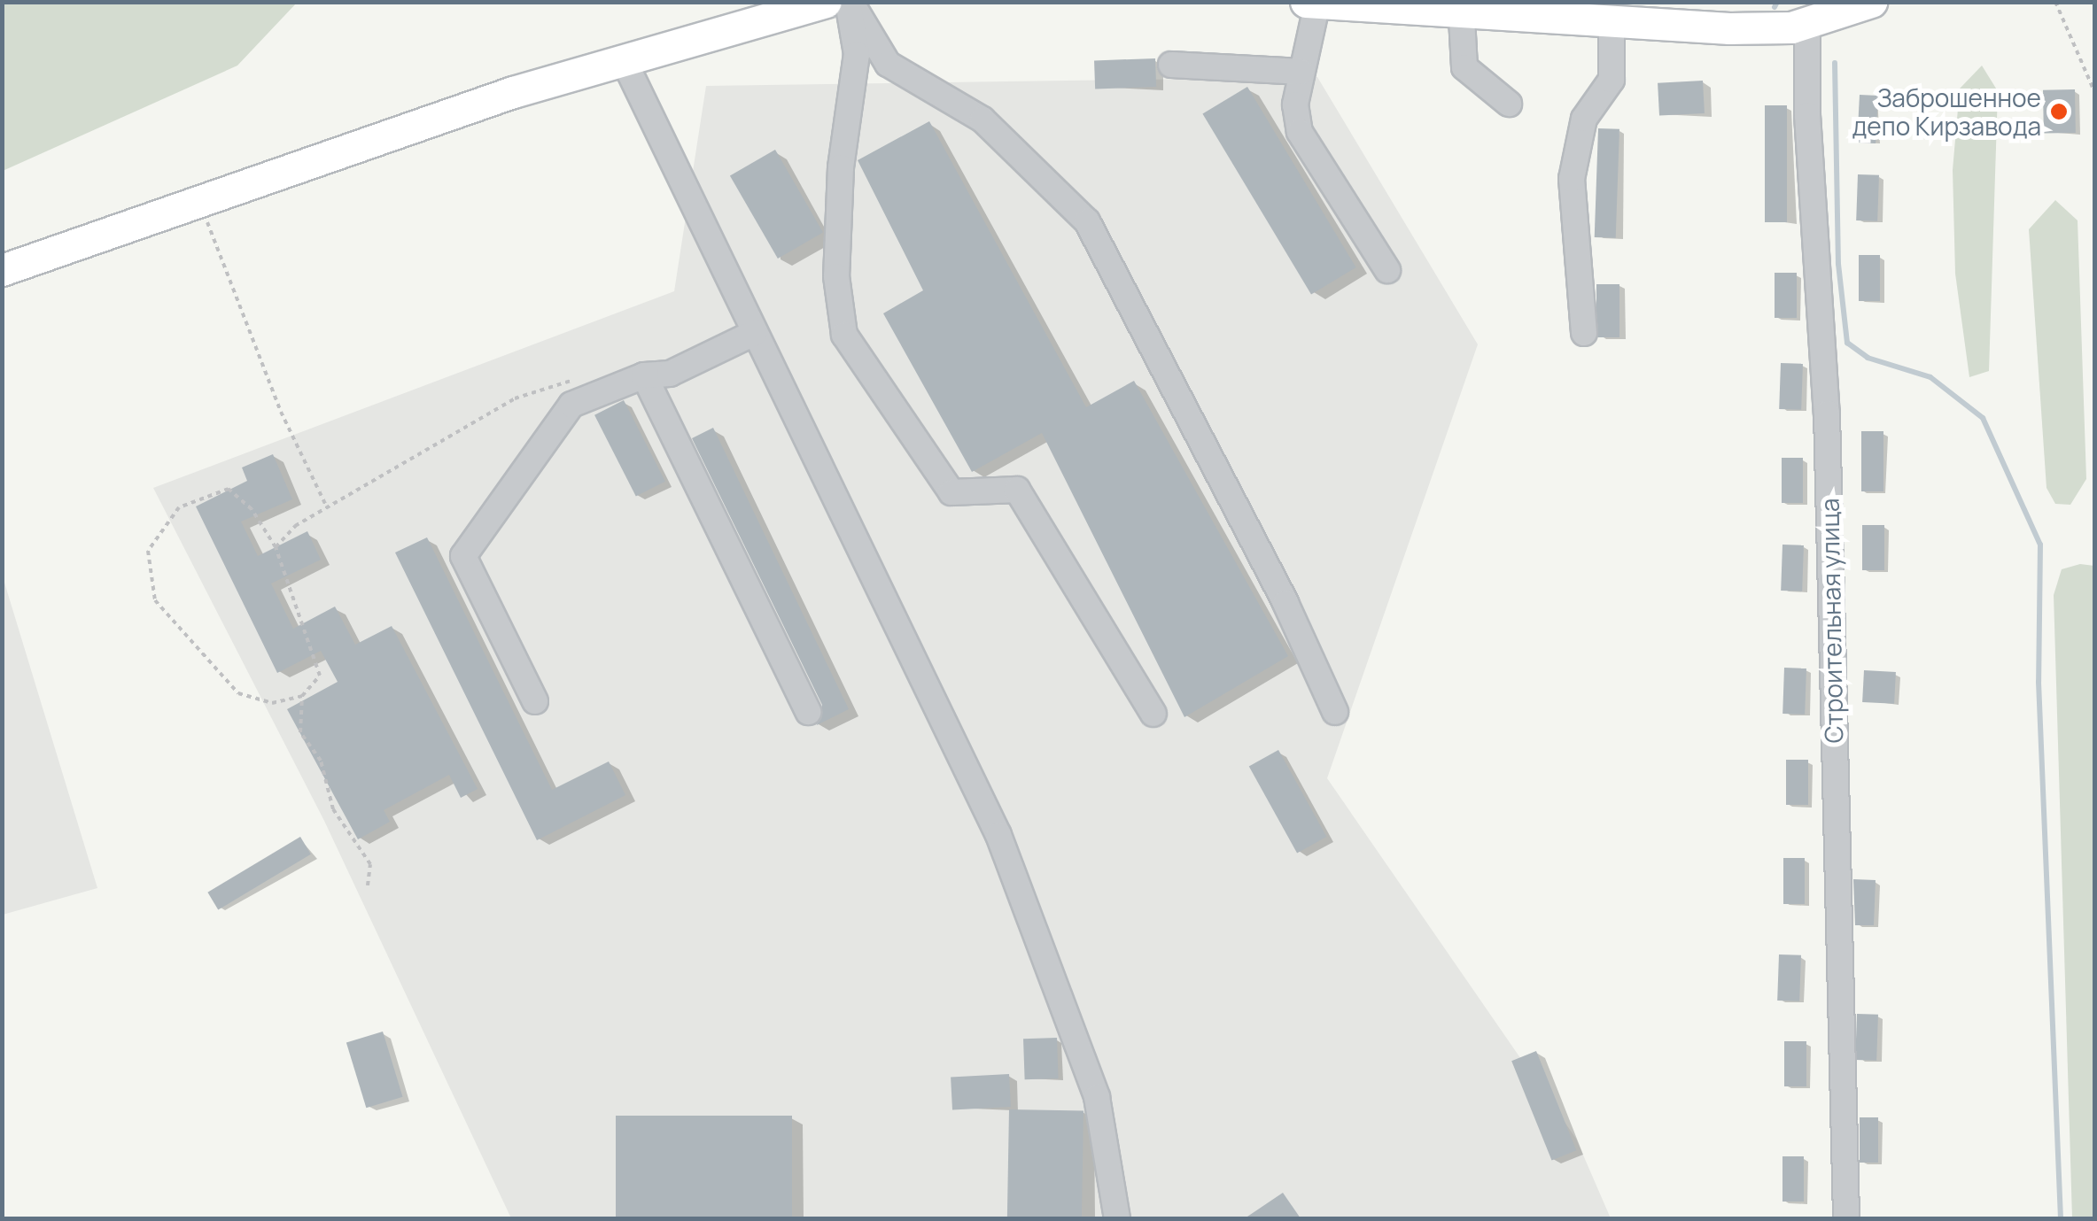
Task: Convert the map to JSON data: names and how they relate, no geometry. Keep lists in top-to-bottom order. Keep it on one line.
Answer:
{"streets":{"street":["Строительная улица"]},"places":["Заброшенное депо Кирзавода"]}
